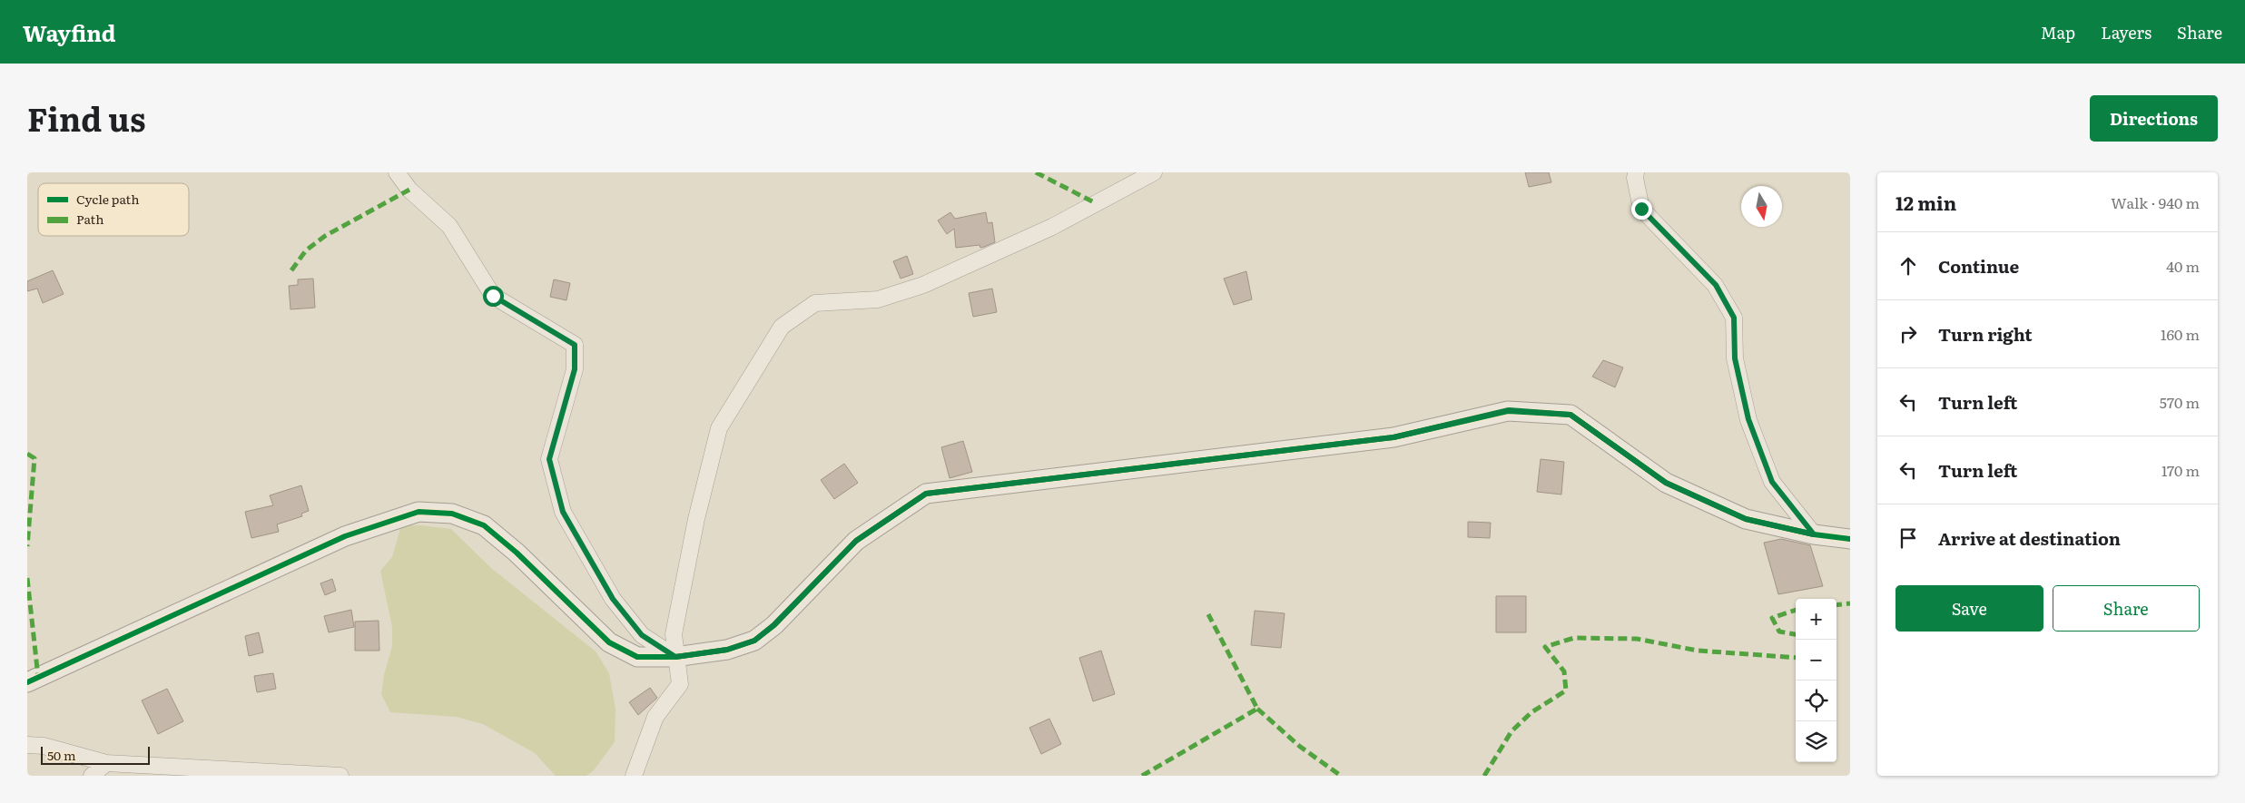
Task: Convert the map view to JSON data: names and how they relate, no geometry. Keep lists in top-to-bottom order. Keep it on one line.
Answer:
{"legend":["Cycle path","Path"],"scale_bar":"50 m","north":"bottom","page":{"header":"Wayfind","nav":["Map","Layers","Share"],"title":"Find us","buttons":["Directions",["Save","Share"]],"heading":["12 min","Walk · 940 m"],"list":[["Continue","40 m"],["Turn right","160 m"],["Turn left","570 m"],["Turn left","170 m"],"Arrive at destination"],"map_buttons":["+","−"],"scale":"50 m"}}
